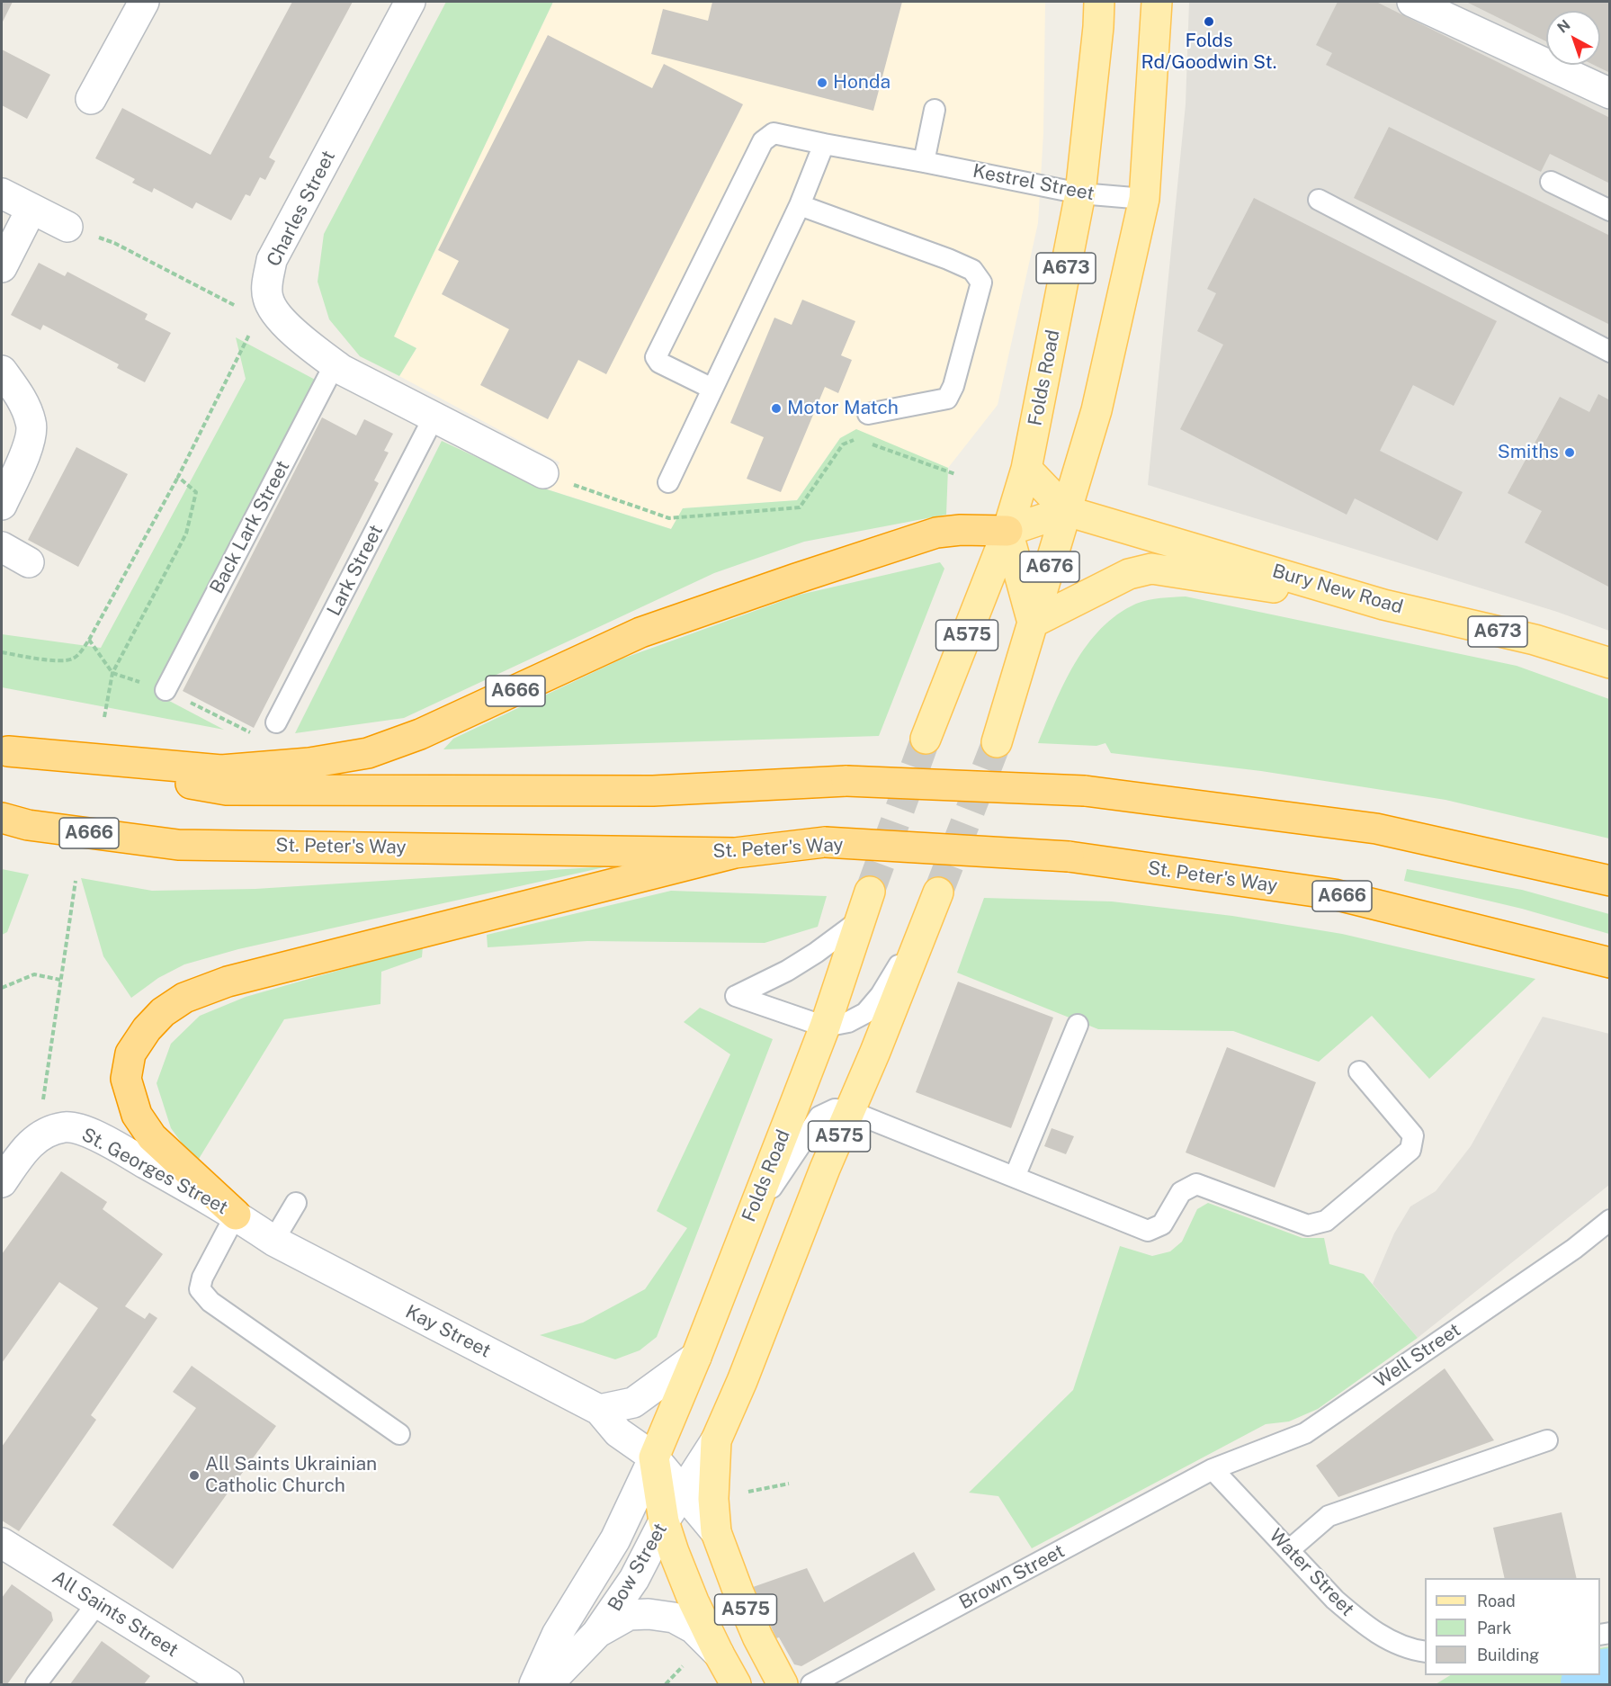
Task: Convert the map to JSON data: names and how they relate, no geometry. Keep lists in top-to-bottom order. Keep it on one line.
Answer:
{"streets":{"highway":["A666","St. Peter's Way"],"main road":["Charles Street","A673","Folds Road","A676","Bury New Road","A575","St. Georges Street","Kay Street","Bow Street","All Saints Street"],"lane":["Kestrel Street","Back Lark Street","Lark Street","Well Street","Water Street","Brown Street"]},"crossings":[["Kestrel Street","Folds Road"],["A673","A676"],["A673","Bury New Road"],["A673","A575"],["Folds Road","Bury New Road"],["Folds Road","A575"],["Folds Road","A666"],["Folds Road","Kay Street"],["Folds Road","Bow Street"],["A676","Bury New Road"],["A676","A575"],["A575","Kay Street"],["A575","Bow Street"],["A666","St. Peter's Way"],["A666","St. Georges Street"],["A666","Kay Street"],["St. Georges Street","Kay Street"],["Kay Street","Bow Street"],["Well Street","Water Street"],["Well Street","Brown Street"],["Water Street","Brown Street"]],"places":["Folds Rd/Goodwin St.","Honda","Motor Match","Smiths","All Saints Ukrainian Catholic Church"],"legend":["Road","Park","Building"],"north":"top left"}
